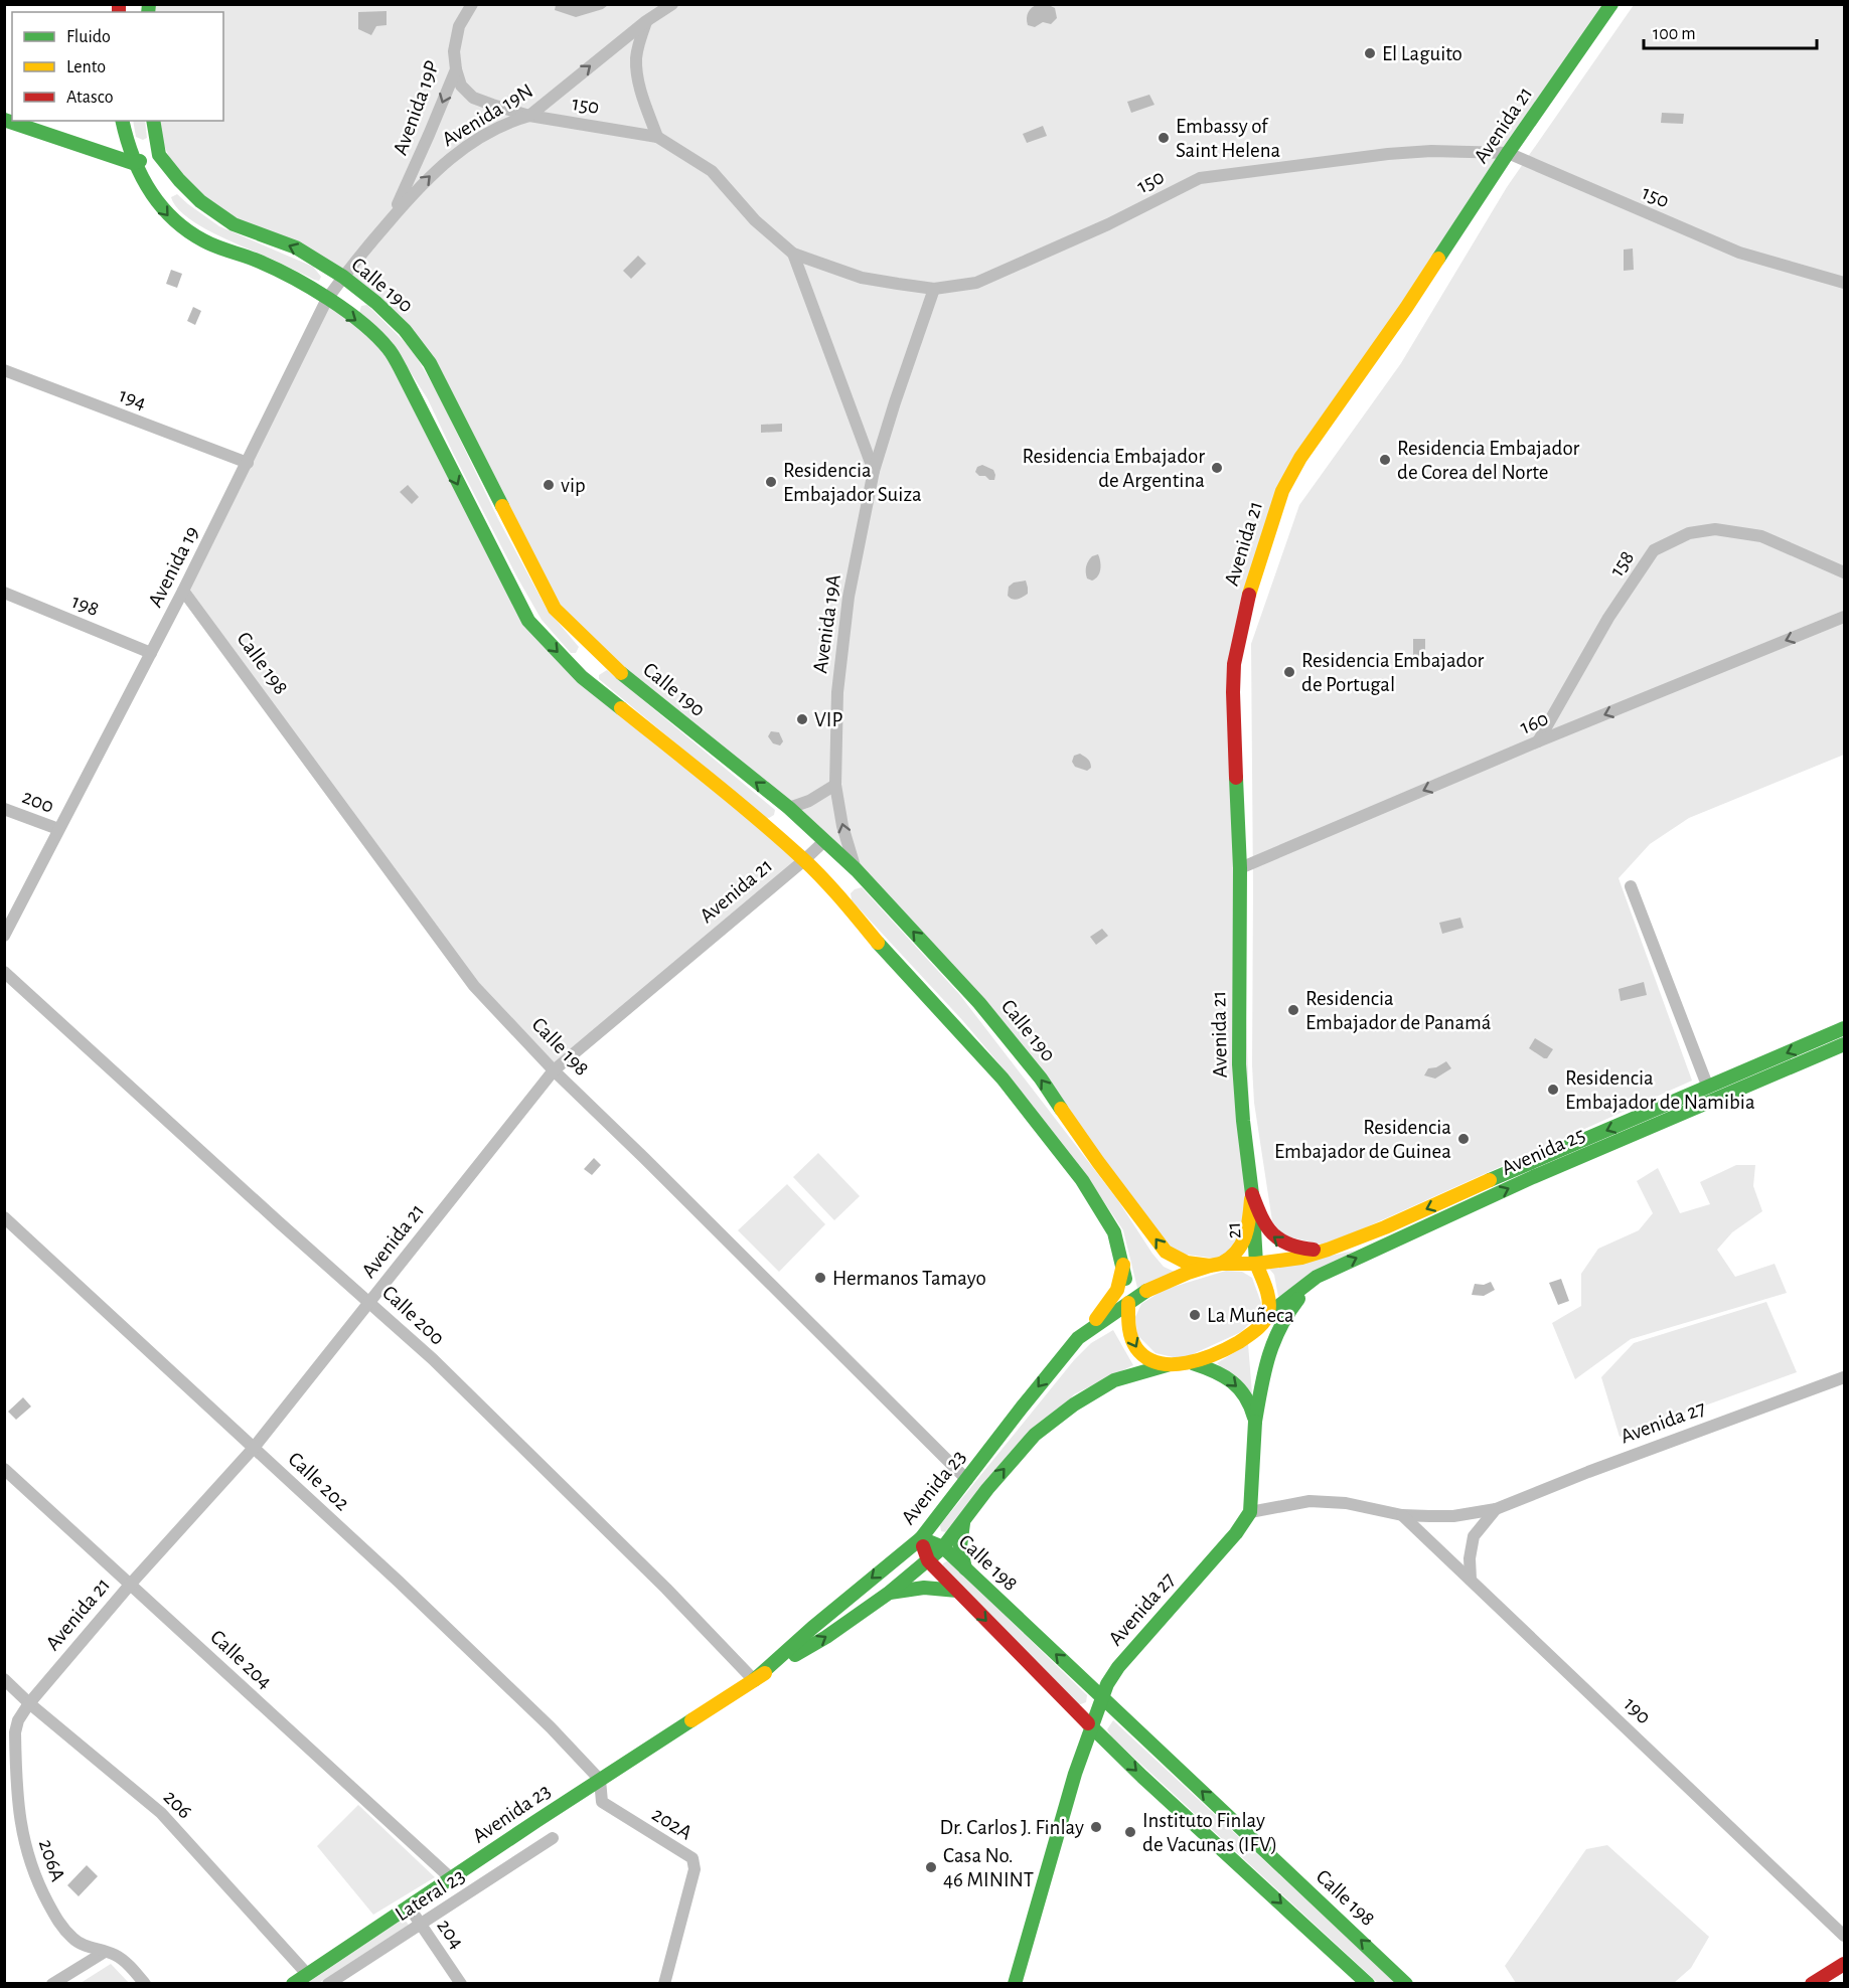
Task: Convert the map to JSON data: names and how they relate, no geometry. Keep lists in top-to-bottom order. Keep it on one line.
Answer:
{"streets":{"main road":["Avenida 21","Calle 190","Calle 198","Avenida 25","21","Avenida 27","Avenida 23"],"street":["150","Avenida 19P","Avenida 19N","194","158","Avenida 19","198","Avenida 19A","160","200","Calle 200","Calle 202","Calle 204","190","206","202A","206A","Lateral 23","204"]},"crossings":[["150","Avenida 19P"],["150","Avenida 19N"],["150","Avenida 21"],["150","Avenida 19A"],["Avenida 19P","Avenida 19N"],["Avenida 19P","Avenida 19"],["Avenida 19N","Avenida 19"],["Avenida 21","Calle 190"],["Avenida 21","Calle 198"],["Avenida 21","160"],["Avenida 21","21"],["Avenida 21","Calle 200"],["Avenida 21","Calle 202"],["Avenida 21","Calle 204"],["Avenida 21","206"],["Avenida 21","206A"],["Calle 190","Avenida 19"],["Calle 190","Avenida 19A"],["Calle 190","Avenida 25"],["Calle 190","21"],["Calle 190","Avenida 23"],["194","Avenida 19"],["158","160"],["Avenida 19","198"],["Avenida 19","Calle 198"],["Avenida 19","200"],["Calle 198","Avenida 27"],["Calle 198","Avenida 23"],["Avenida 25","21"],["Avenida 25","Avenida 23"],["21","Avenida 23"],["Calle 200","Avenida 23"],["Avenida 27","190"],["Calle 202","Avenida 23"],["Calle 202","202A"],["Avenida 23","Calle 204"],["Avenida 23","206"],["Avenida 23","202A"],["Avenida 23","204"],["206","206A"],["Lateral 23","204"]],"one_way":["Avenida 19P","Avenida 19N","160"],"places":["El Laguito","Embassy of Saint Helena","Residencia Embajador de Corea del Norte","Residencia Embajador de Argentina","Residencia Embajador Suiza","vip","Residencia Embajador de Portugal","VIP","Residencia Embajador de Panamá","Residencia Embajador de Namibia","Residencia Embajador de Guinea","Hermanos Tamayo","La Muñeca","Dr. Carlos J. Finlay","Instituto Finlay de Vacunas (IFV)","Casa No. 46 MININT"],"legend":["Fluido","Lento","Atasco"],"scale_bar":"100 m"}
